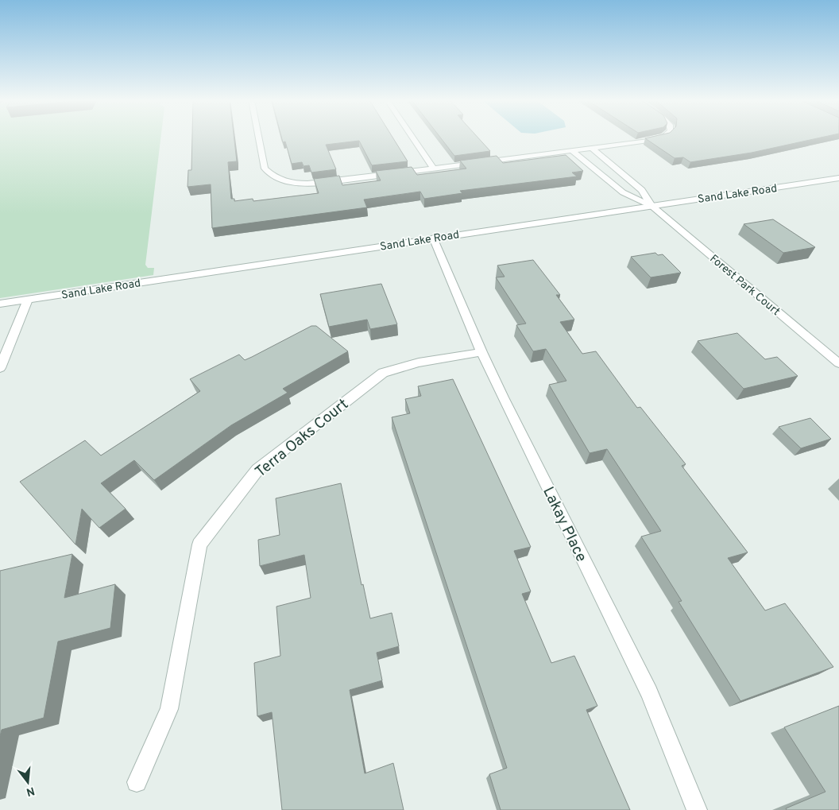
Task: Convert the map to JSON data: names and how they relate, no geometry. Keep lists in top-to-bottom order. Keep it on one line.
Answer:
{"streets":{"street":["Sand Lake Road","Forest Park Court","Terra Oaks Court","Lakay Place"]},"crossings":[["Sand Lake Road","Forest Park Court"],["Sand Lake Road","Lakay Place"],["Terra Oaks Court","Lakay Place"]],"north":"bottom"}
